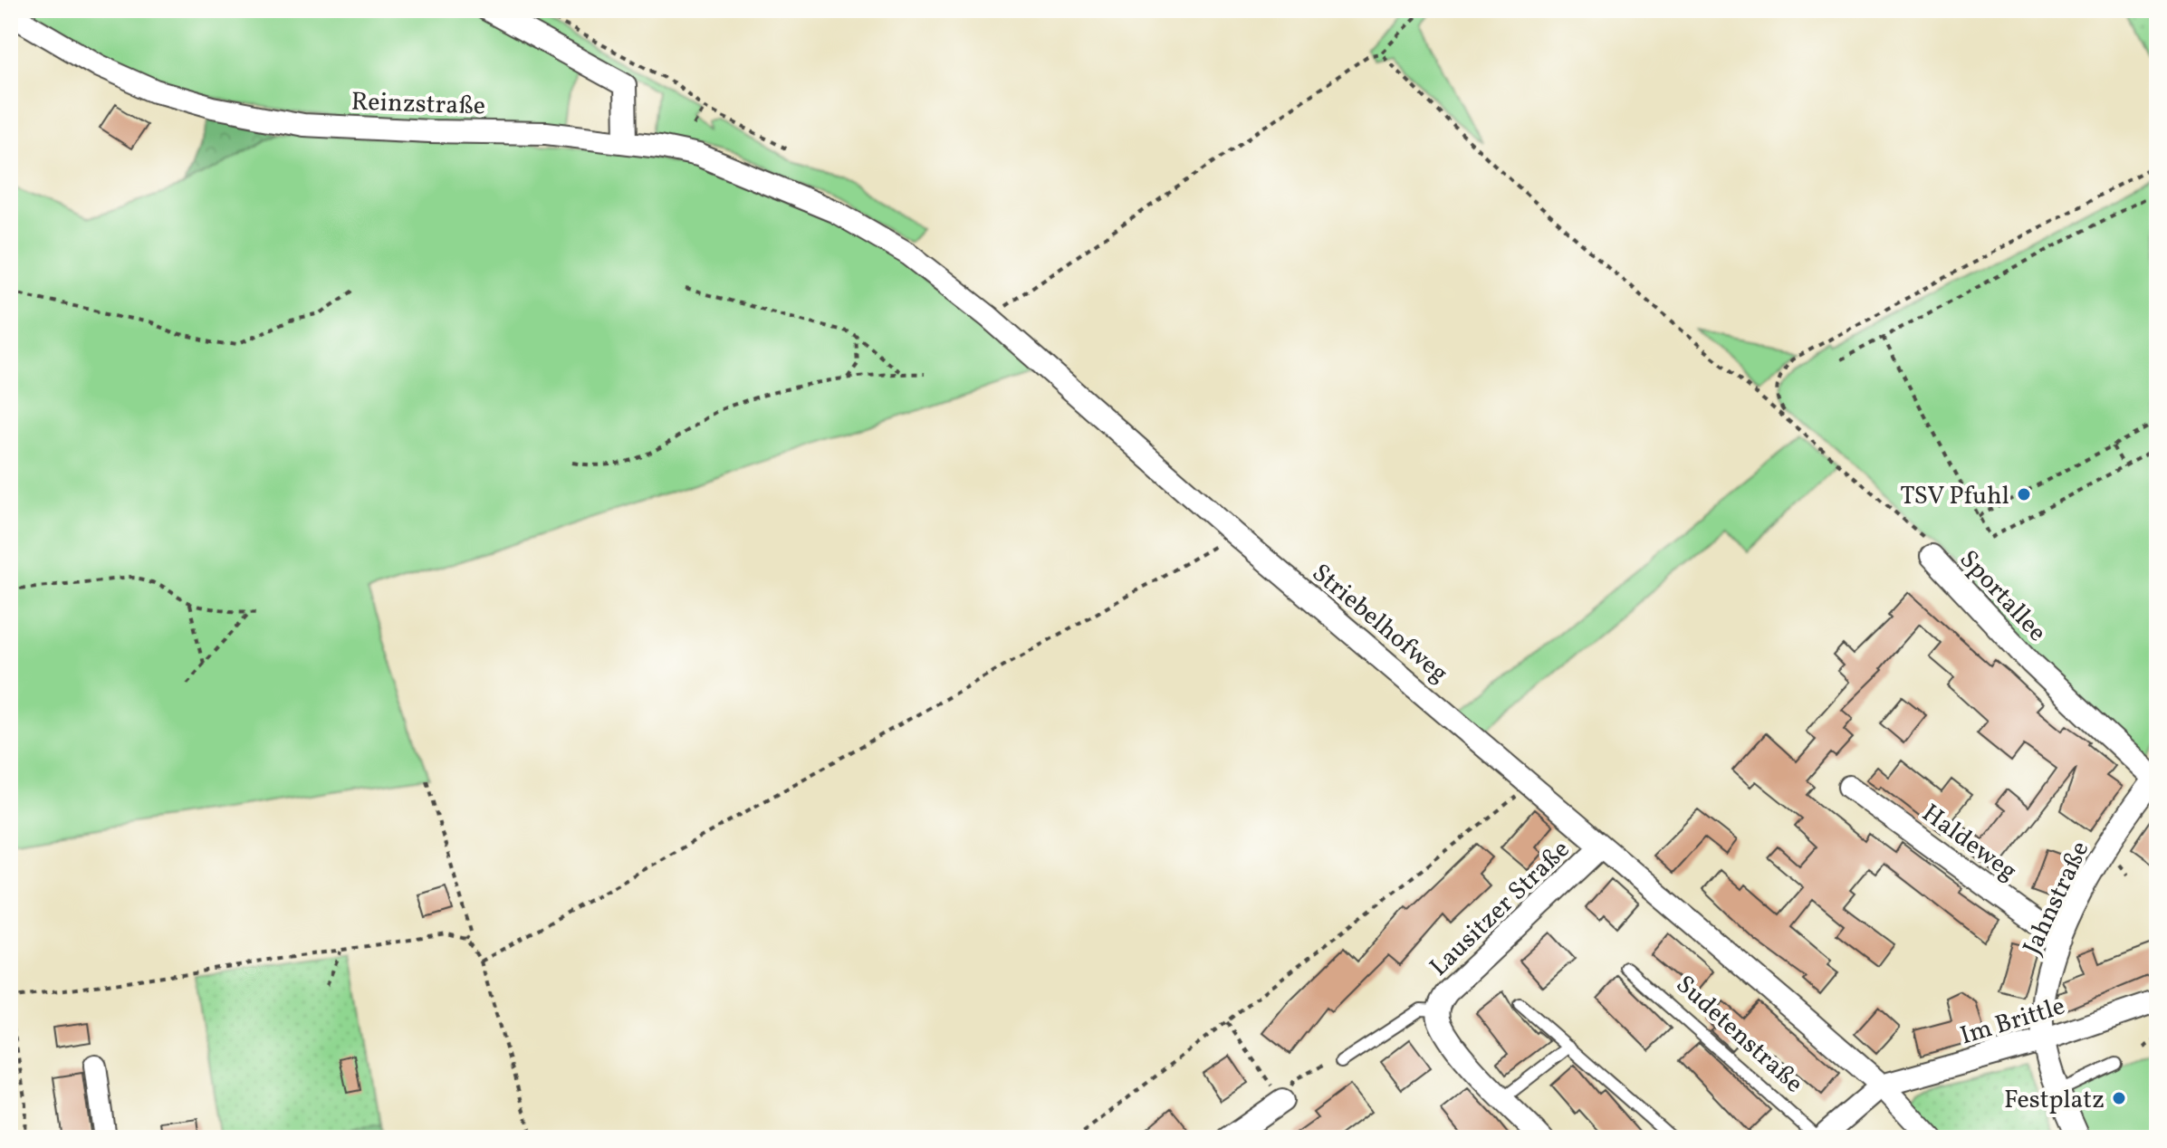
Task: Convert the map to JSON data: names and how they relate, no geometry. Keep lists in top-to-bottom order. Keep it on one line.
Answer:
{"streets":{"street":["Reinzstraße","Sportallee","Striebelhofweg","Haldeweg","Jahnstraße","Lausitzer Straße","Im Brittle","Sudetenstraße"]},"crossings":[["Reinzstraße","Striebelhofweg"],["Sportallee","Jahnstraße"],["Striebelhofweg","Lausitzer Straße"],["Striebelhofweg","Im Brittle"],["Striebelhofweg","Sudetenstraße"],["Haldeweg","Jahnstraße"],["Jahnstraße","Im Brittle"],["Im Brittle","Sudetenstraße"]],"places":["TSV Pfuhl","Festplatz"]}
